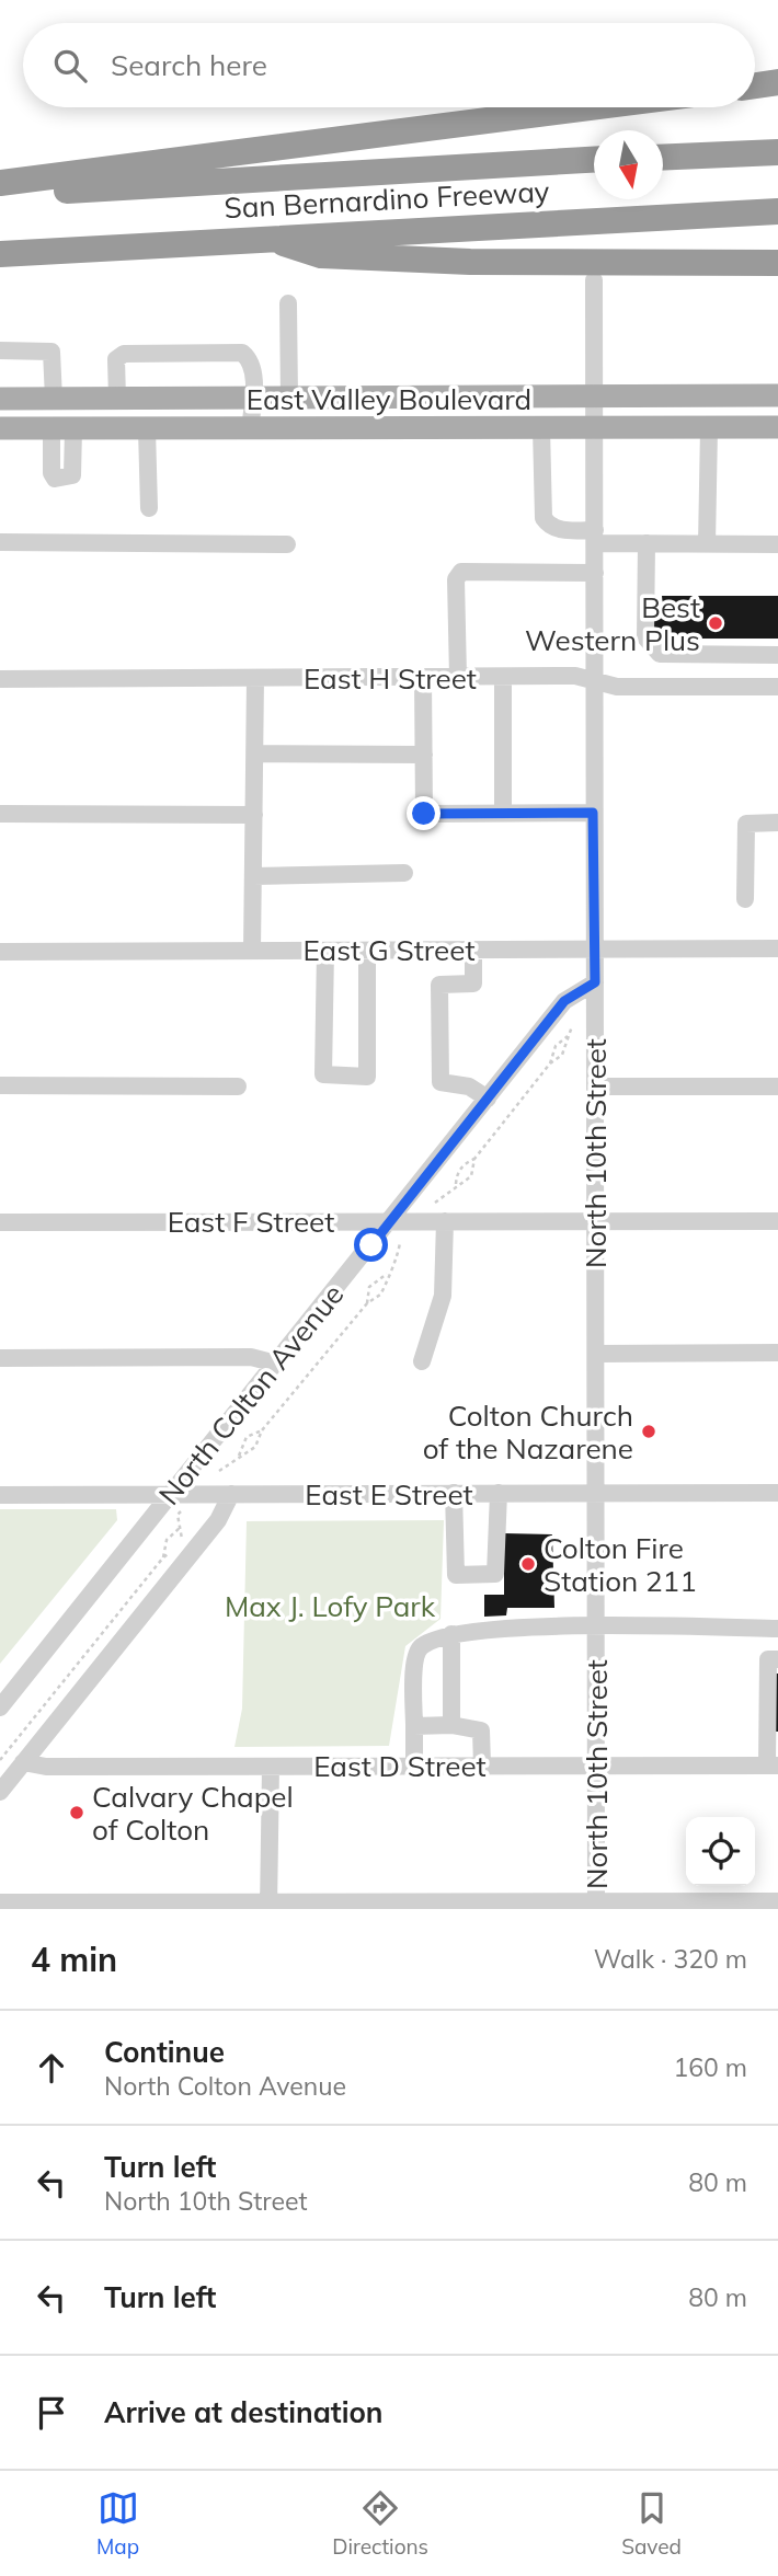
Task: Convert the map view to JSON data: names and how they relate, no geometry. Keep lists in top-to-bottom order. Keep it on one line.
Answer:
{"streets":{"highway":["San Bernardino Freeway"],"main road":["East Valley Boulevard"],"street":["East H Street","East G Street","North 10th Street","East F Street","North Colton Avenue","East E Street","East D Street"]},"crossings":[["East Valley Boulevard","North 10th Street"],["East H Street","North 10th Street"],["East G Street","North 10th Street"],["North 10th Street","East F Street"],["North 10th Street","North Colton Avenue"],["North 10th Street","East E Street"],["North 10th Street","East D Street"],["East F Street","North Colton Avenue"],["North Colton Avenue","East E Street"],["North Colton Avenue","East D Street"]],"parks":["Max J. Lofy Park"],"places":["Best Western Plus","Colton Church of the Nazarene","Colton Fire Station 211","Calvary Chapel of Colton"],"north":"bottom","page":{"search":"Search here","heading":["4 min","Walk · 320 m"],"list":[["Continue","North Colton Avenue","160 m"],["Turn left","North 10th Street","80 m"],["Turn left","80 m"],"Arrive at destination"],"nav":["Map","Directions","Saved"]}}
